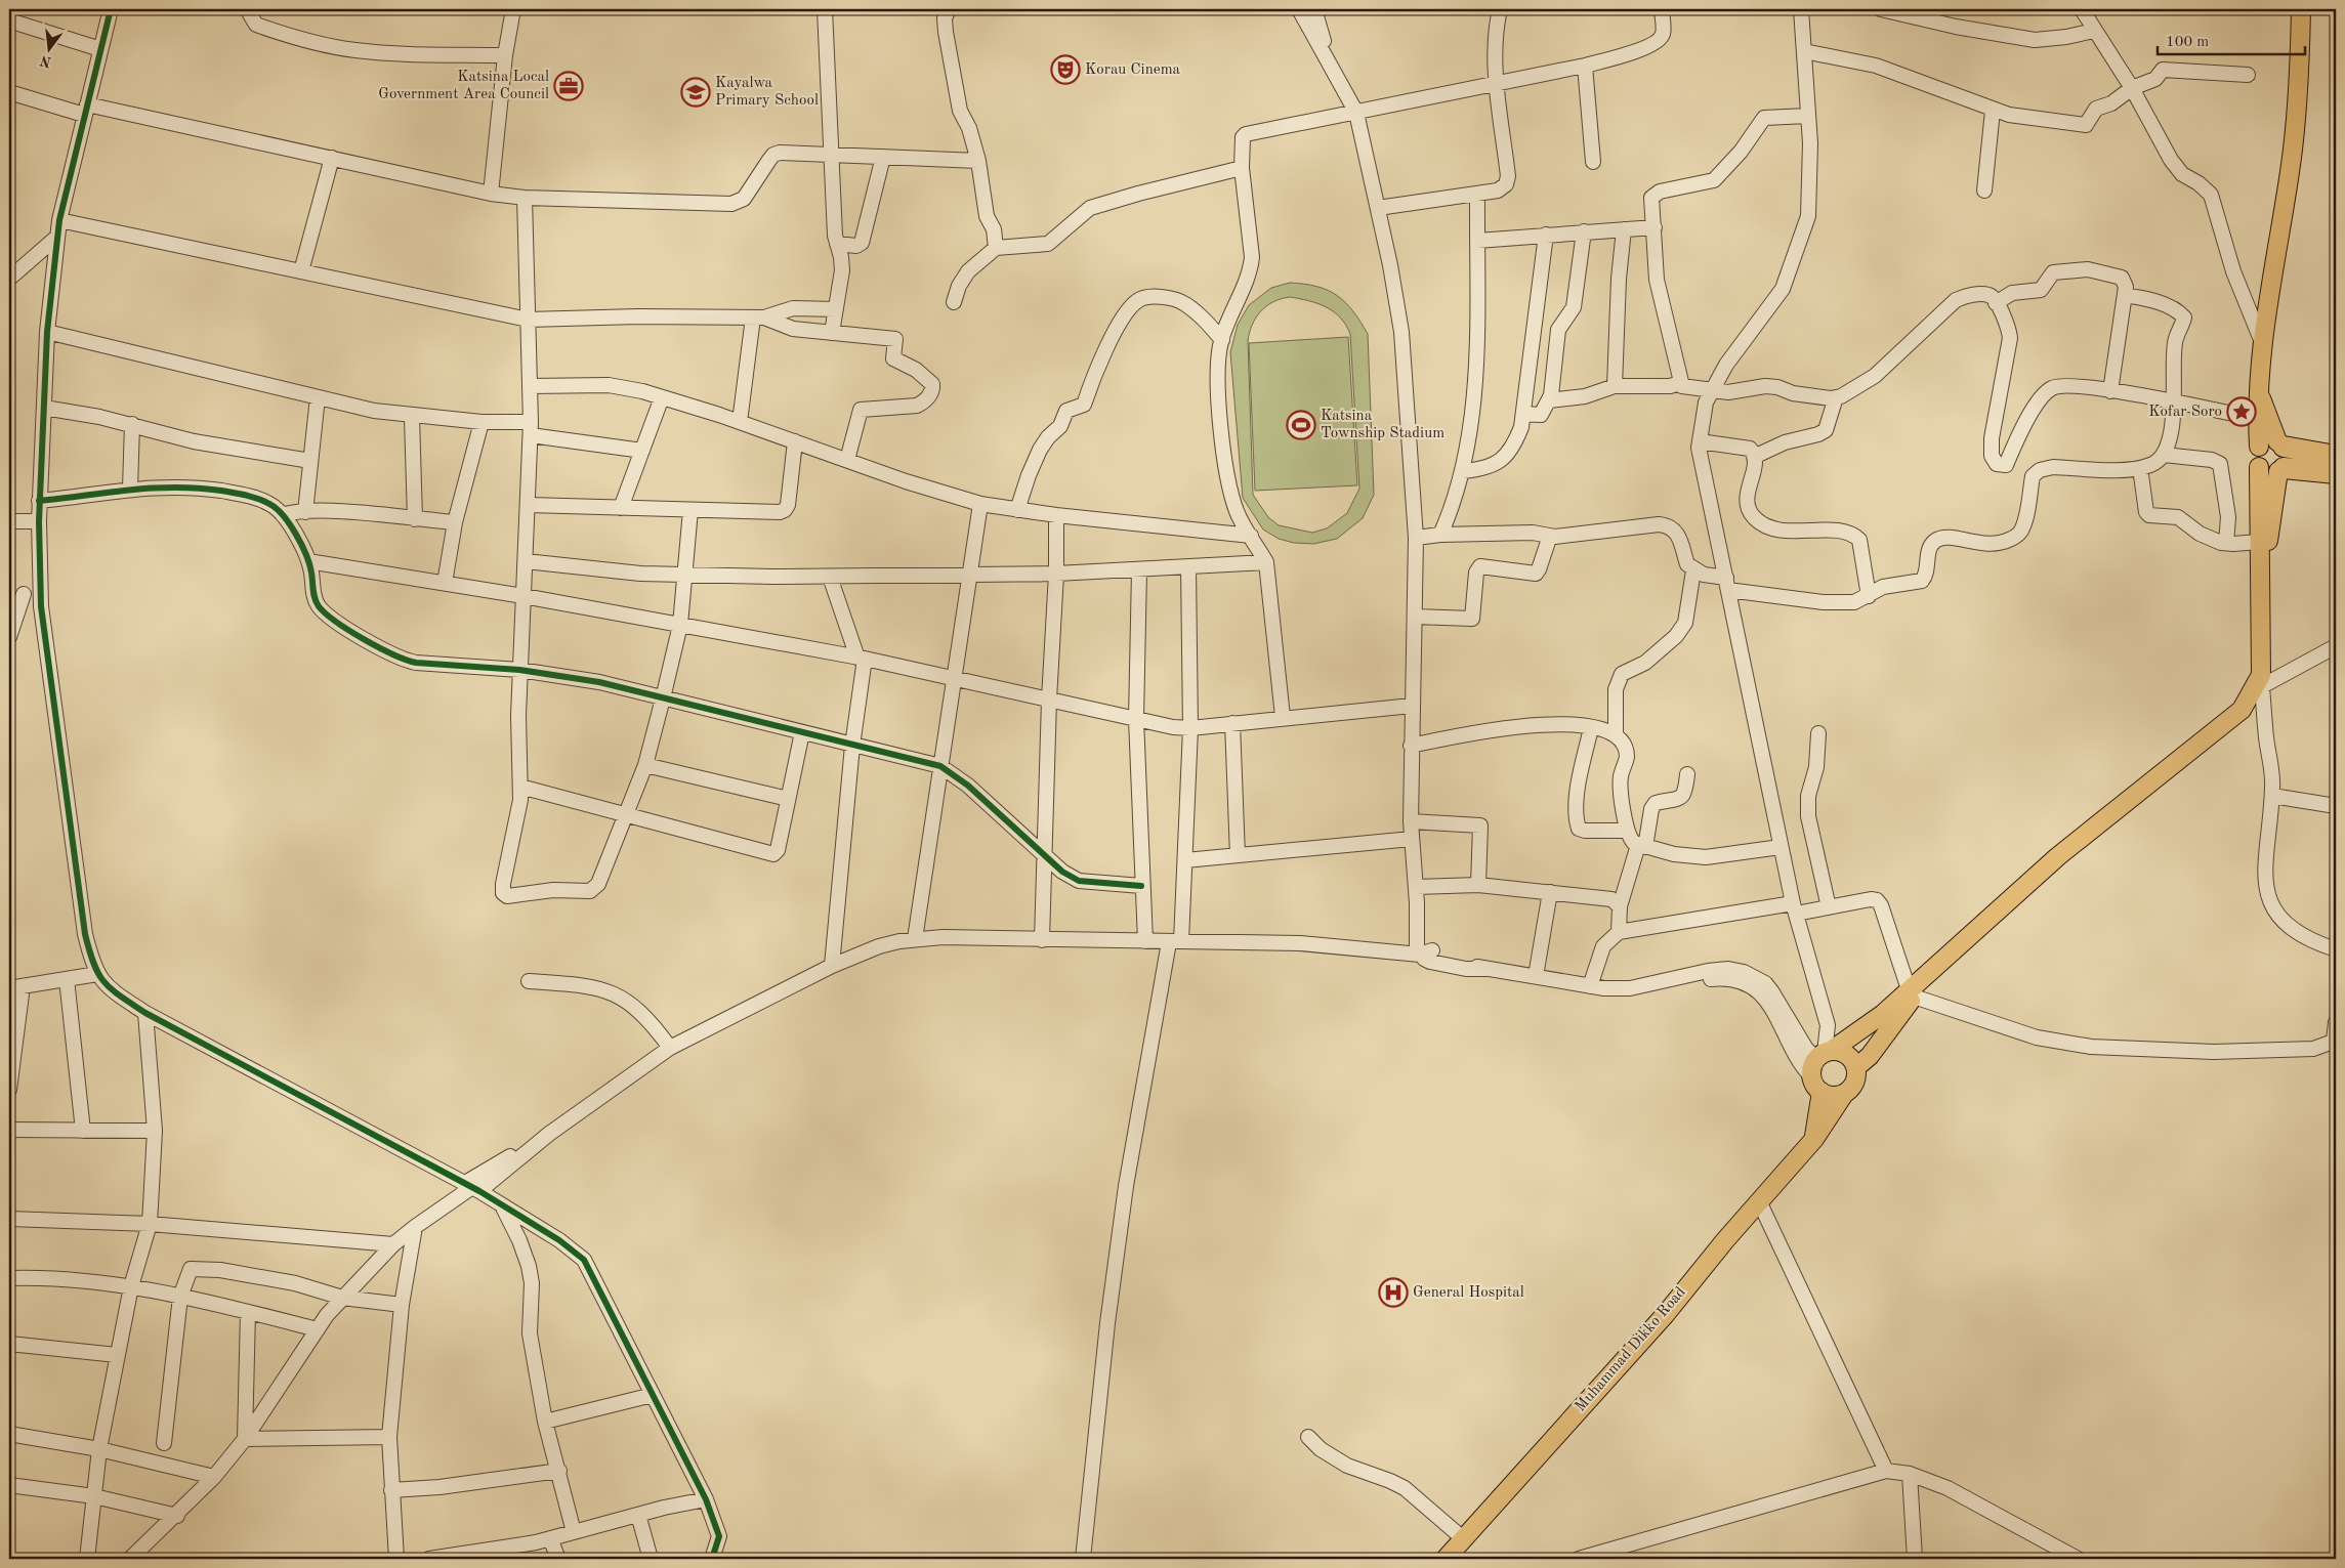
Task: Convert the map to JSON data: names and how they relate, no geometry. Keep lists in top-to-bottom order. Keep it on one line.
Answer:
{"streets":{"main road":["Muhammad Dikko Road"]},"places":{"theatre":["Korau Cinema"],"office":["Katsina Local Government Area Council"],"school or university":["Kayalwa Primary School"],"place":["Kofar Soro"],"sports":["Katsina Township Stadium"],"hospital":["General Hospital"]},"scale_bar":"100 m","north":"bottom"}
